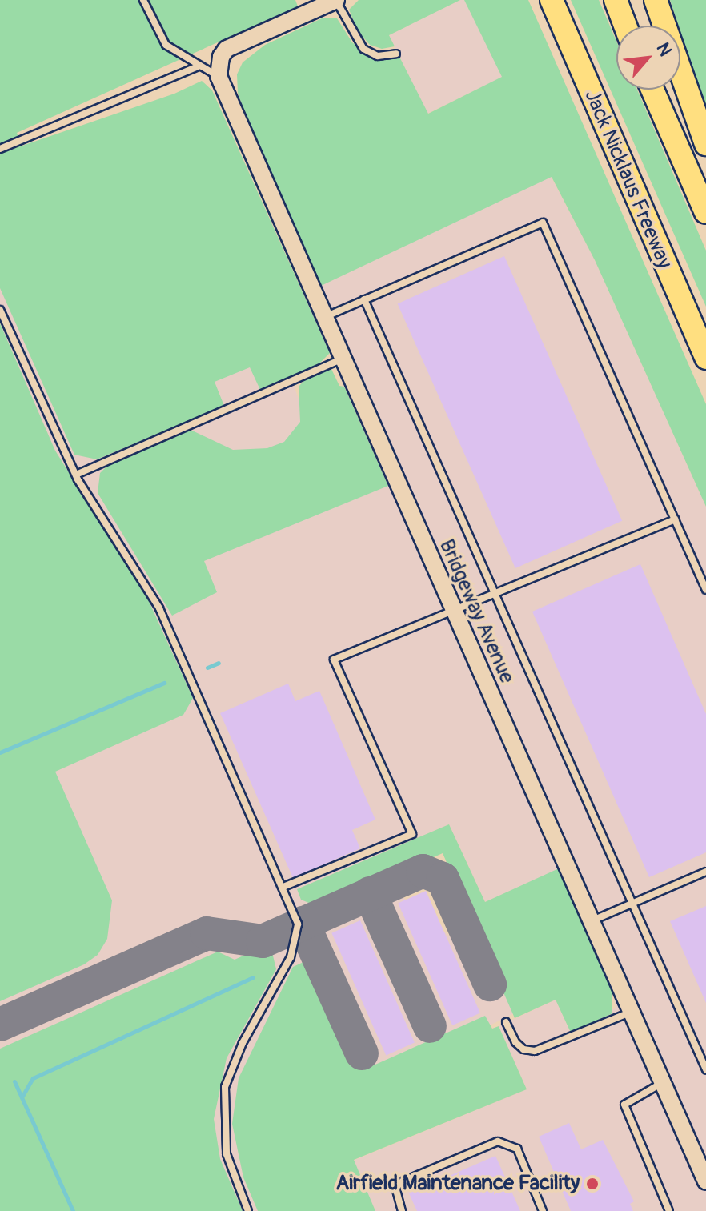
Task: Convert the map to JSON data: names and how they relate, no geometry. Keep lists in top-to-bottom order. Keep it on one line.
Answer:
{"streets":{"highway":["Jack Nicklaus Freeway"],"street":["Bridgeway Avenue"]},"places":["Airfield Maintenance Facility"],"north":"top right"}
